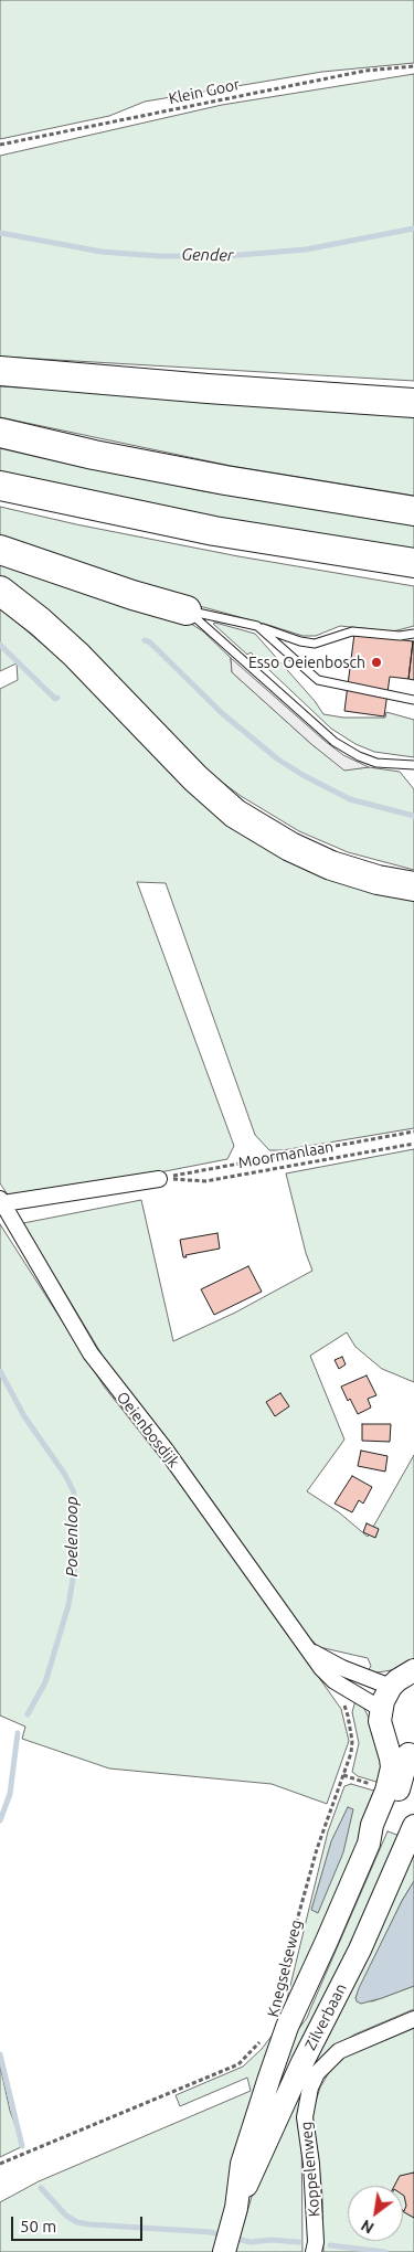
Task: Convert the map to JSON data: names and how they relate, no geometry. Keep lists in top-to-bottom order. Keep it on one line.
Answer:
{"streets":{"main road":["Zilverbaan"],"street":["Oeienbosdijk","Koppelenweg"],"path":["Klein Goor","Moormanlaan","Knegselseweg"]},"water":["Gender","Poelenloop"],"places":["Esso Oeienbosch"],"scale_bar":"50 m","north":"bottom left"}
